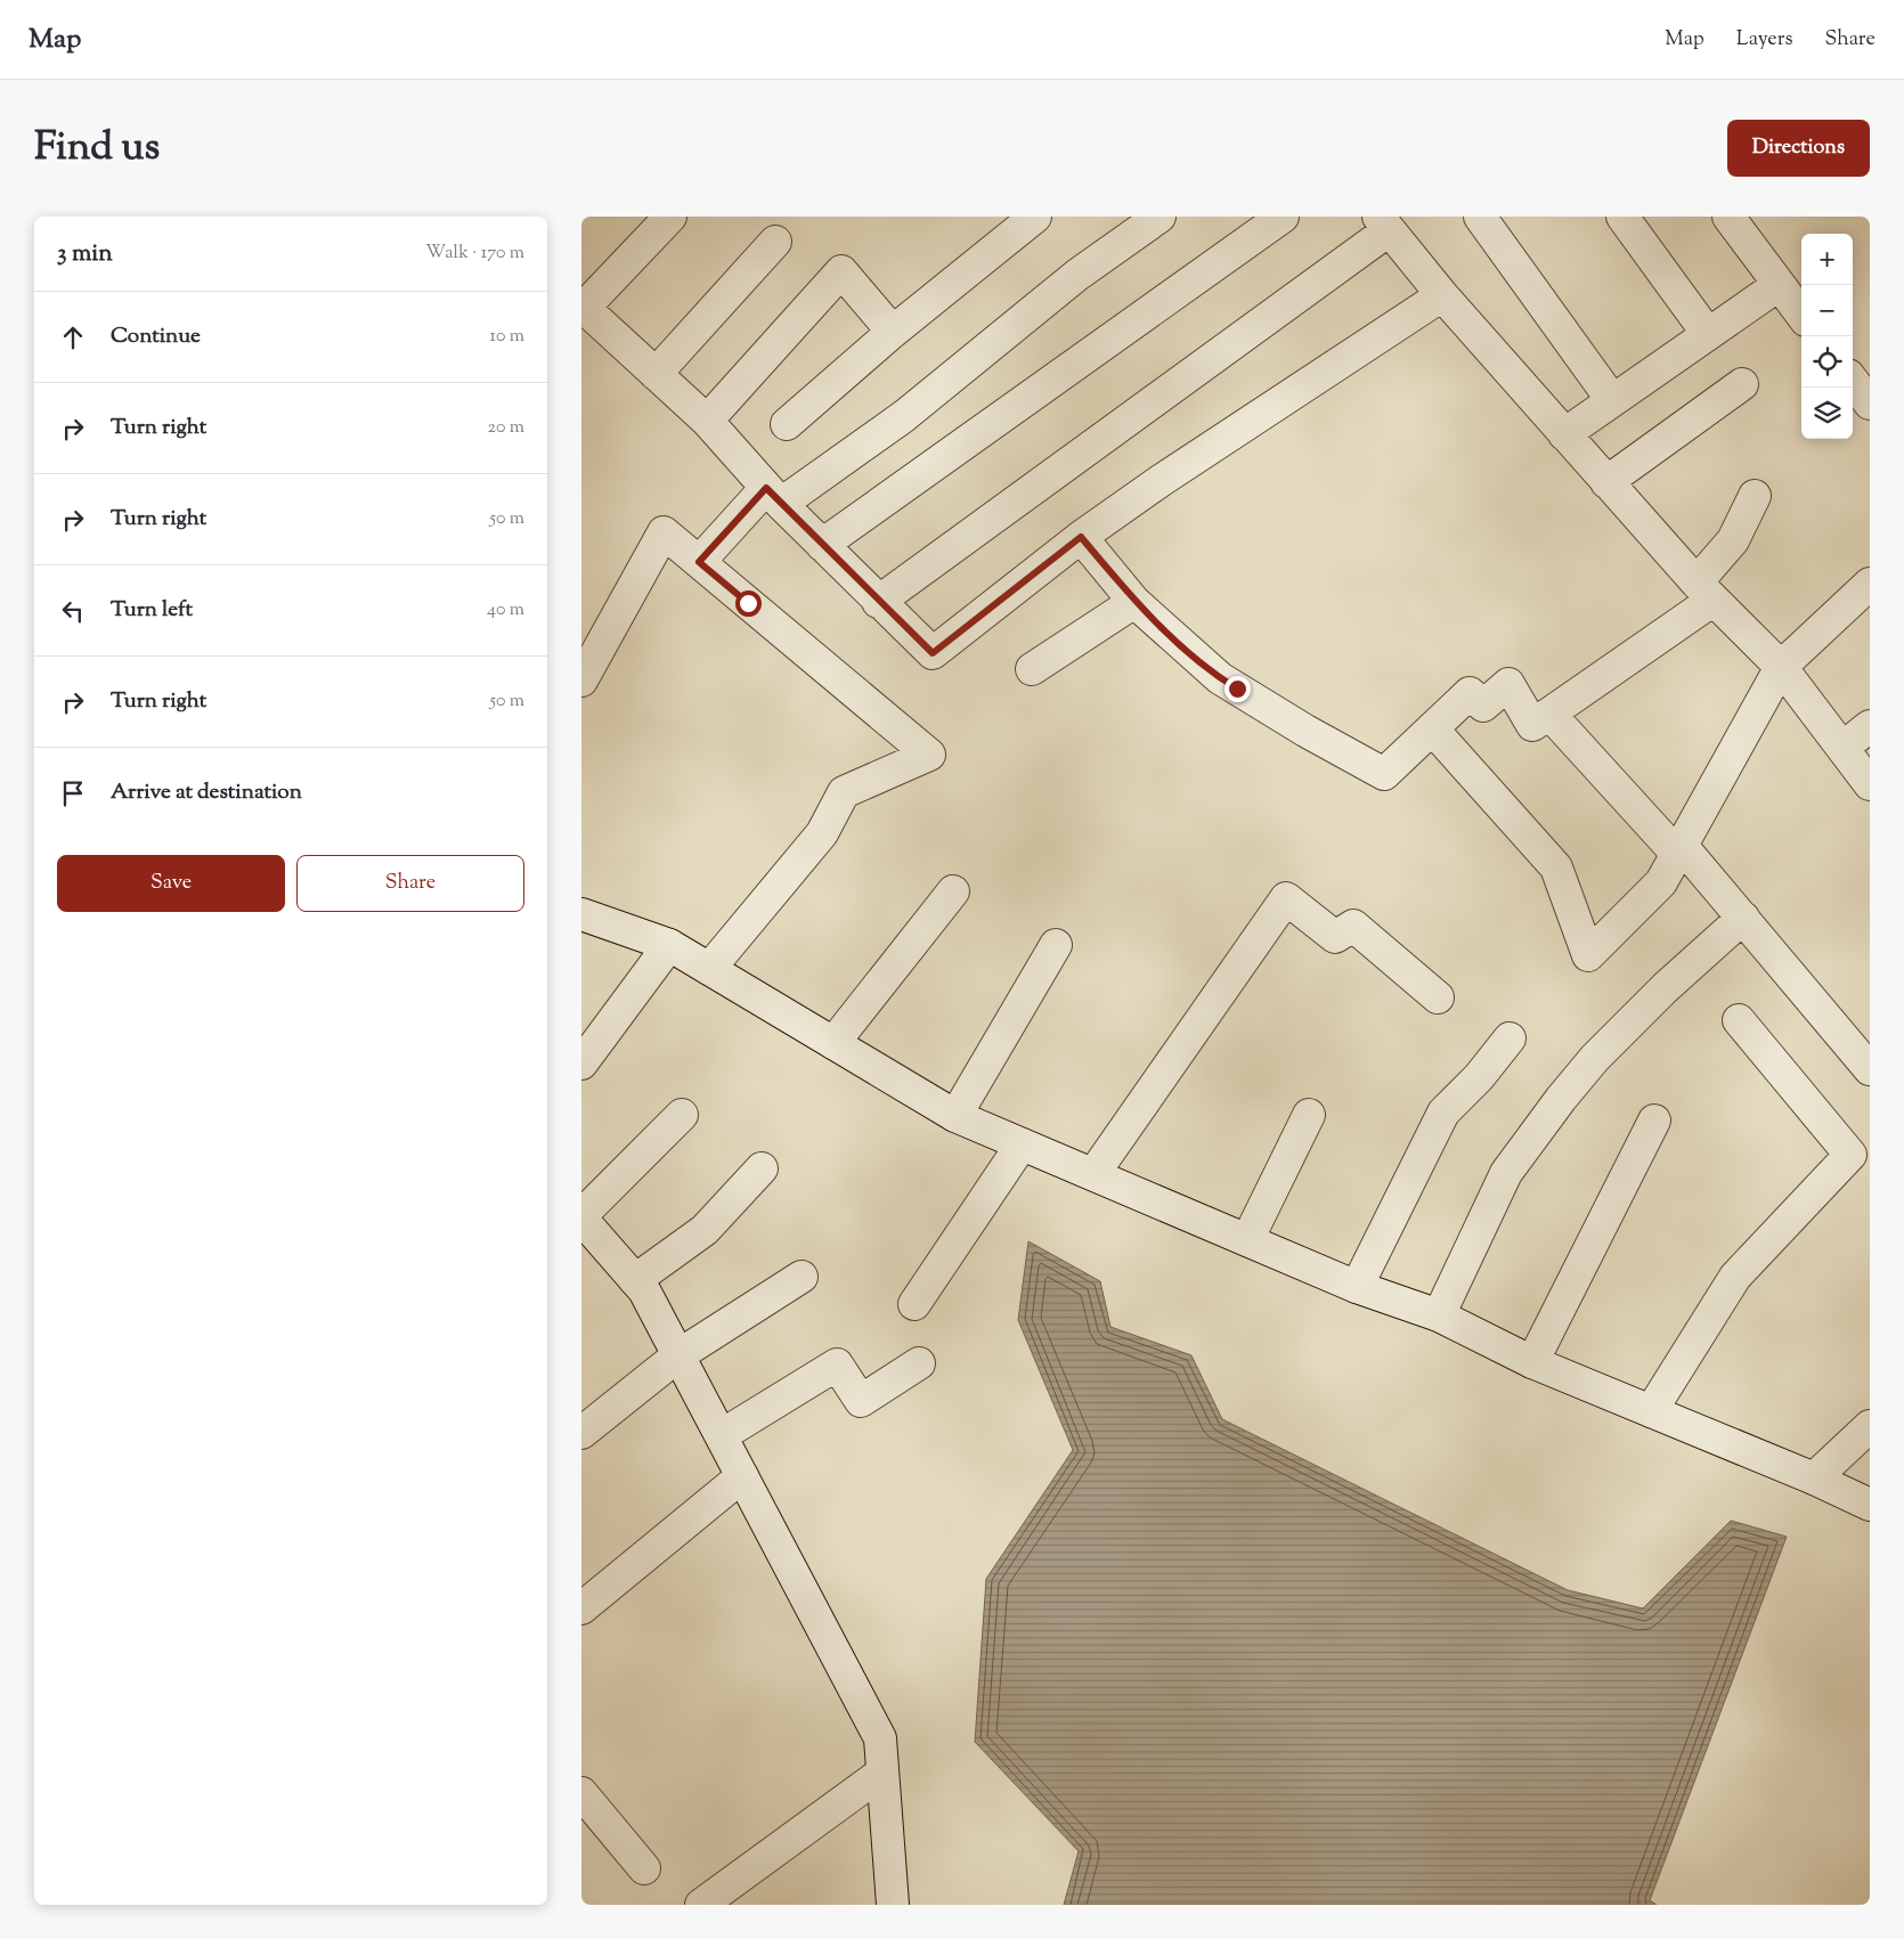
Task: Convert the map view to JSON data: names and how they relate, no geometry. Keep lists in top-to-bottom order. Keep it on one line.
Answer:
{"page":{"header":"Map","nav":["Map","Layers","Share"],"title":"Find us","buttons":["Directions",["Save","Share"]],"heading":["3 min","Walk · 170 m"],"map_buttons":["+","−"],"list":[["Continue","10 m"],["Turn right","20 m"],["Turn right","50 m"],["Turn left","40 m"],["Turn right","50 m"],"Arrive at destination"]}}
